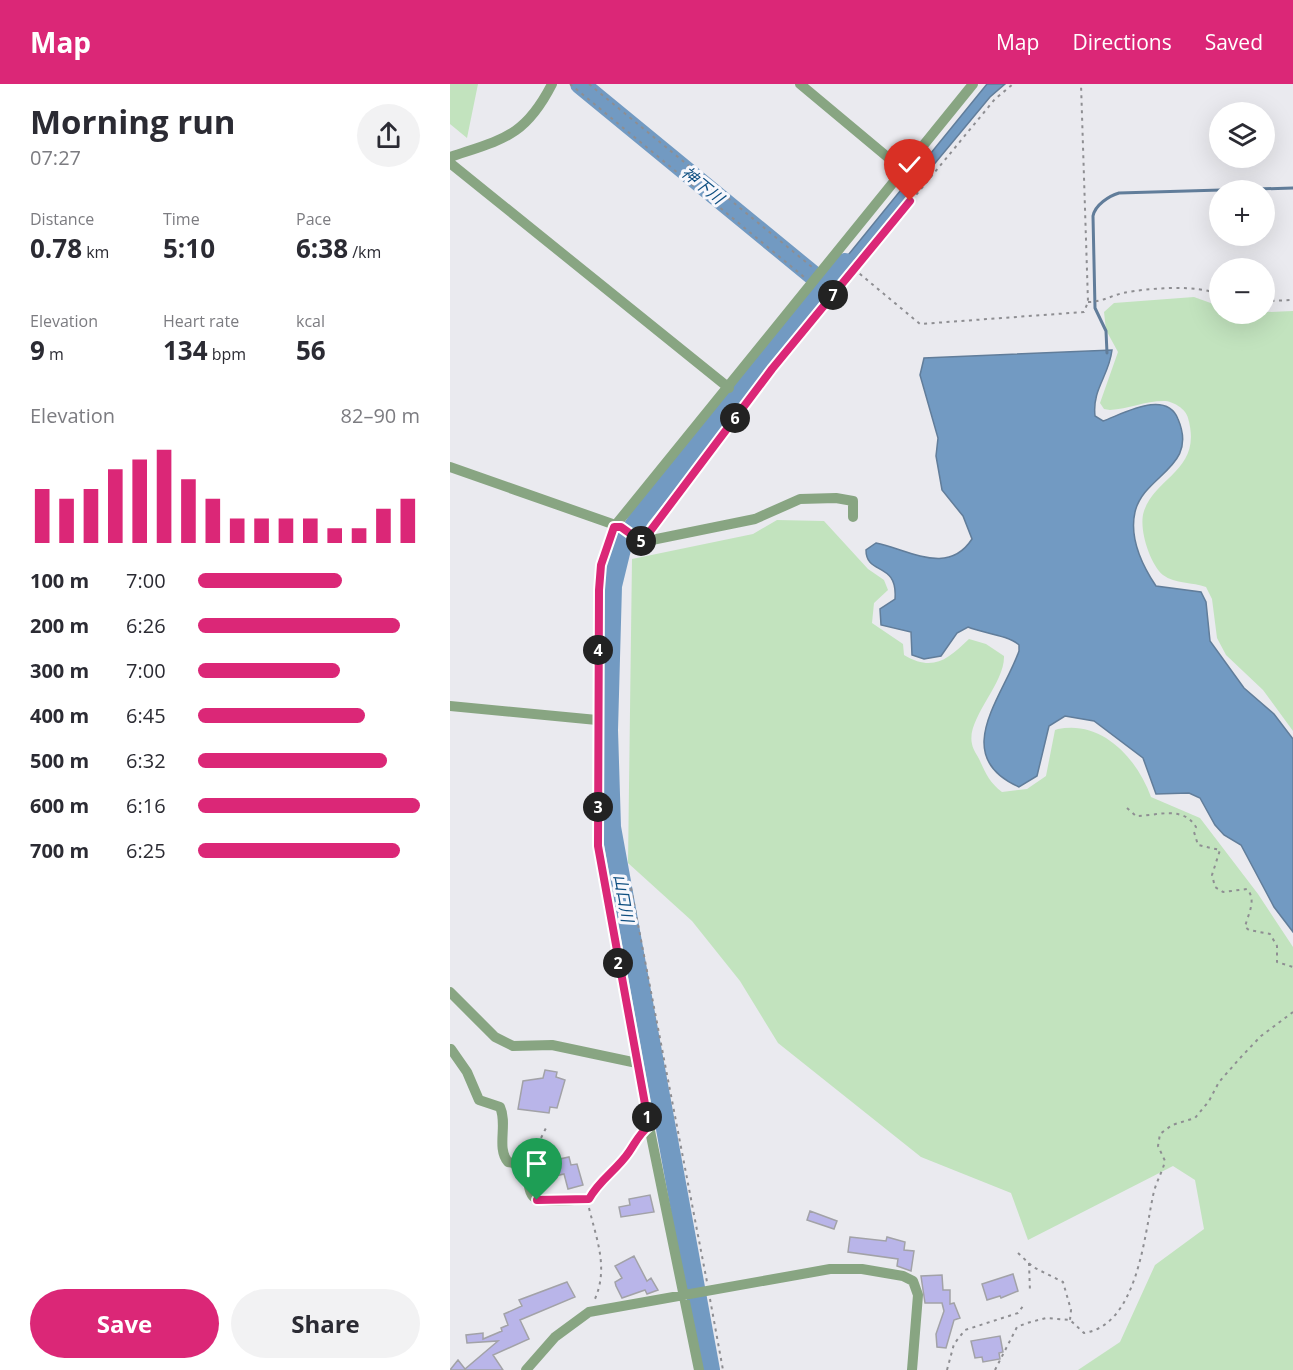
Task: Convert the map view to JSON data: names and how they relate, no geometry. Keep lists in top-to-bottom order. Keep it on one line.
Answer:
{"water":["神下川","山口川"],"page":{"header":"Map","nav":["Map","Directions","Saved"],"heading":["Morning run","07:27"],"map_buttons":["+","−"],"stats":[["Distance","0.78 km"],["Time","5:10"],["Pace","6:38 /km"],["Elevation","9 m"],["Heart rate","134 bpm"],["kcal","56"]],"pins":["7","6","5","4","3","2","1"],"chart":["Elevation","82–90 m"],"list":[{"name":"100 m","note":"7:00"},{"name":"200 m","note":"6:26"},{"name":"300 m","note":"7:00"},{"name":"400 m","note":"6:45"},{"name":"500 m","note":"6:32"},{"name":"600 m","note":"6:16"},{"name":"700 m","note":"6:25"}],"buttons":["Save","Share"]}}
